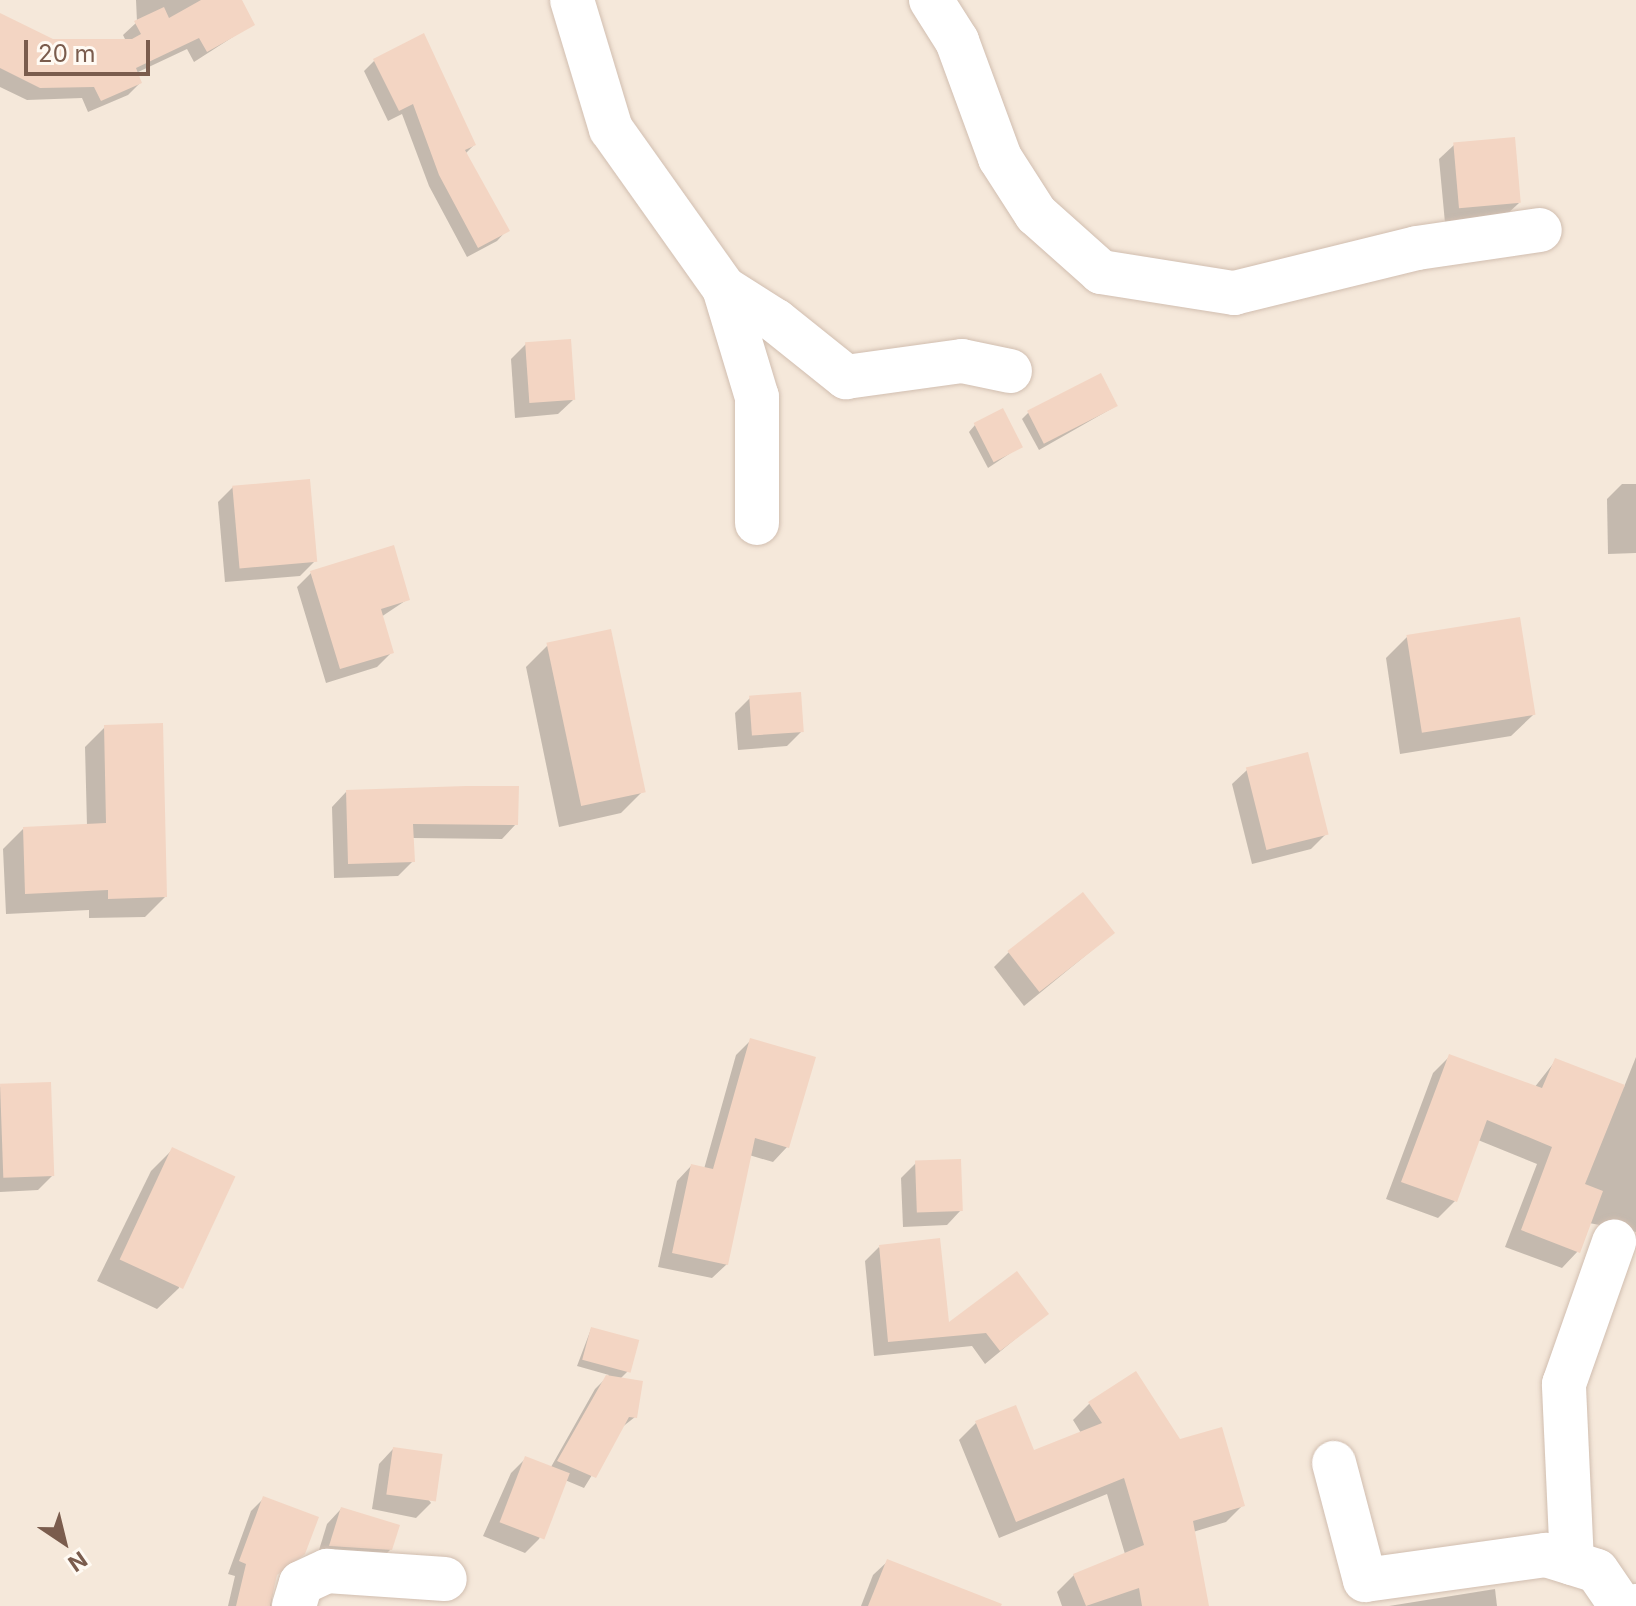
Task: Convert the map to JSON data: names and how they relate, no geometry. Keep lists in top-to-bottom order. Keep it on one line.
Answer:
{"scale_bar":"20 m","north":"bottom right"}
